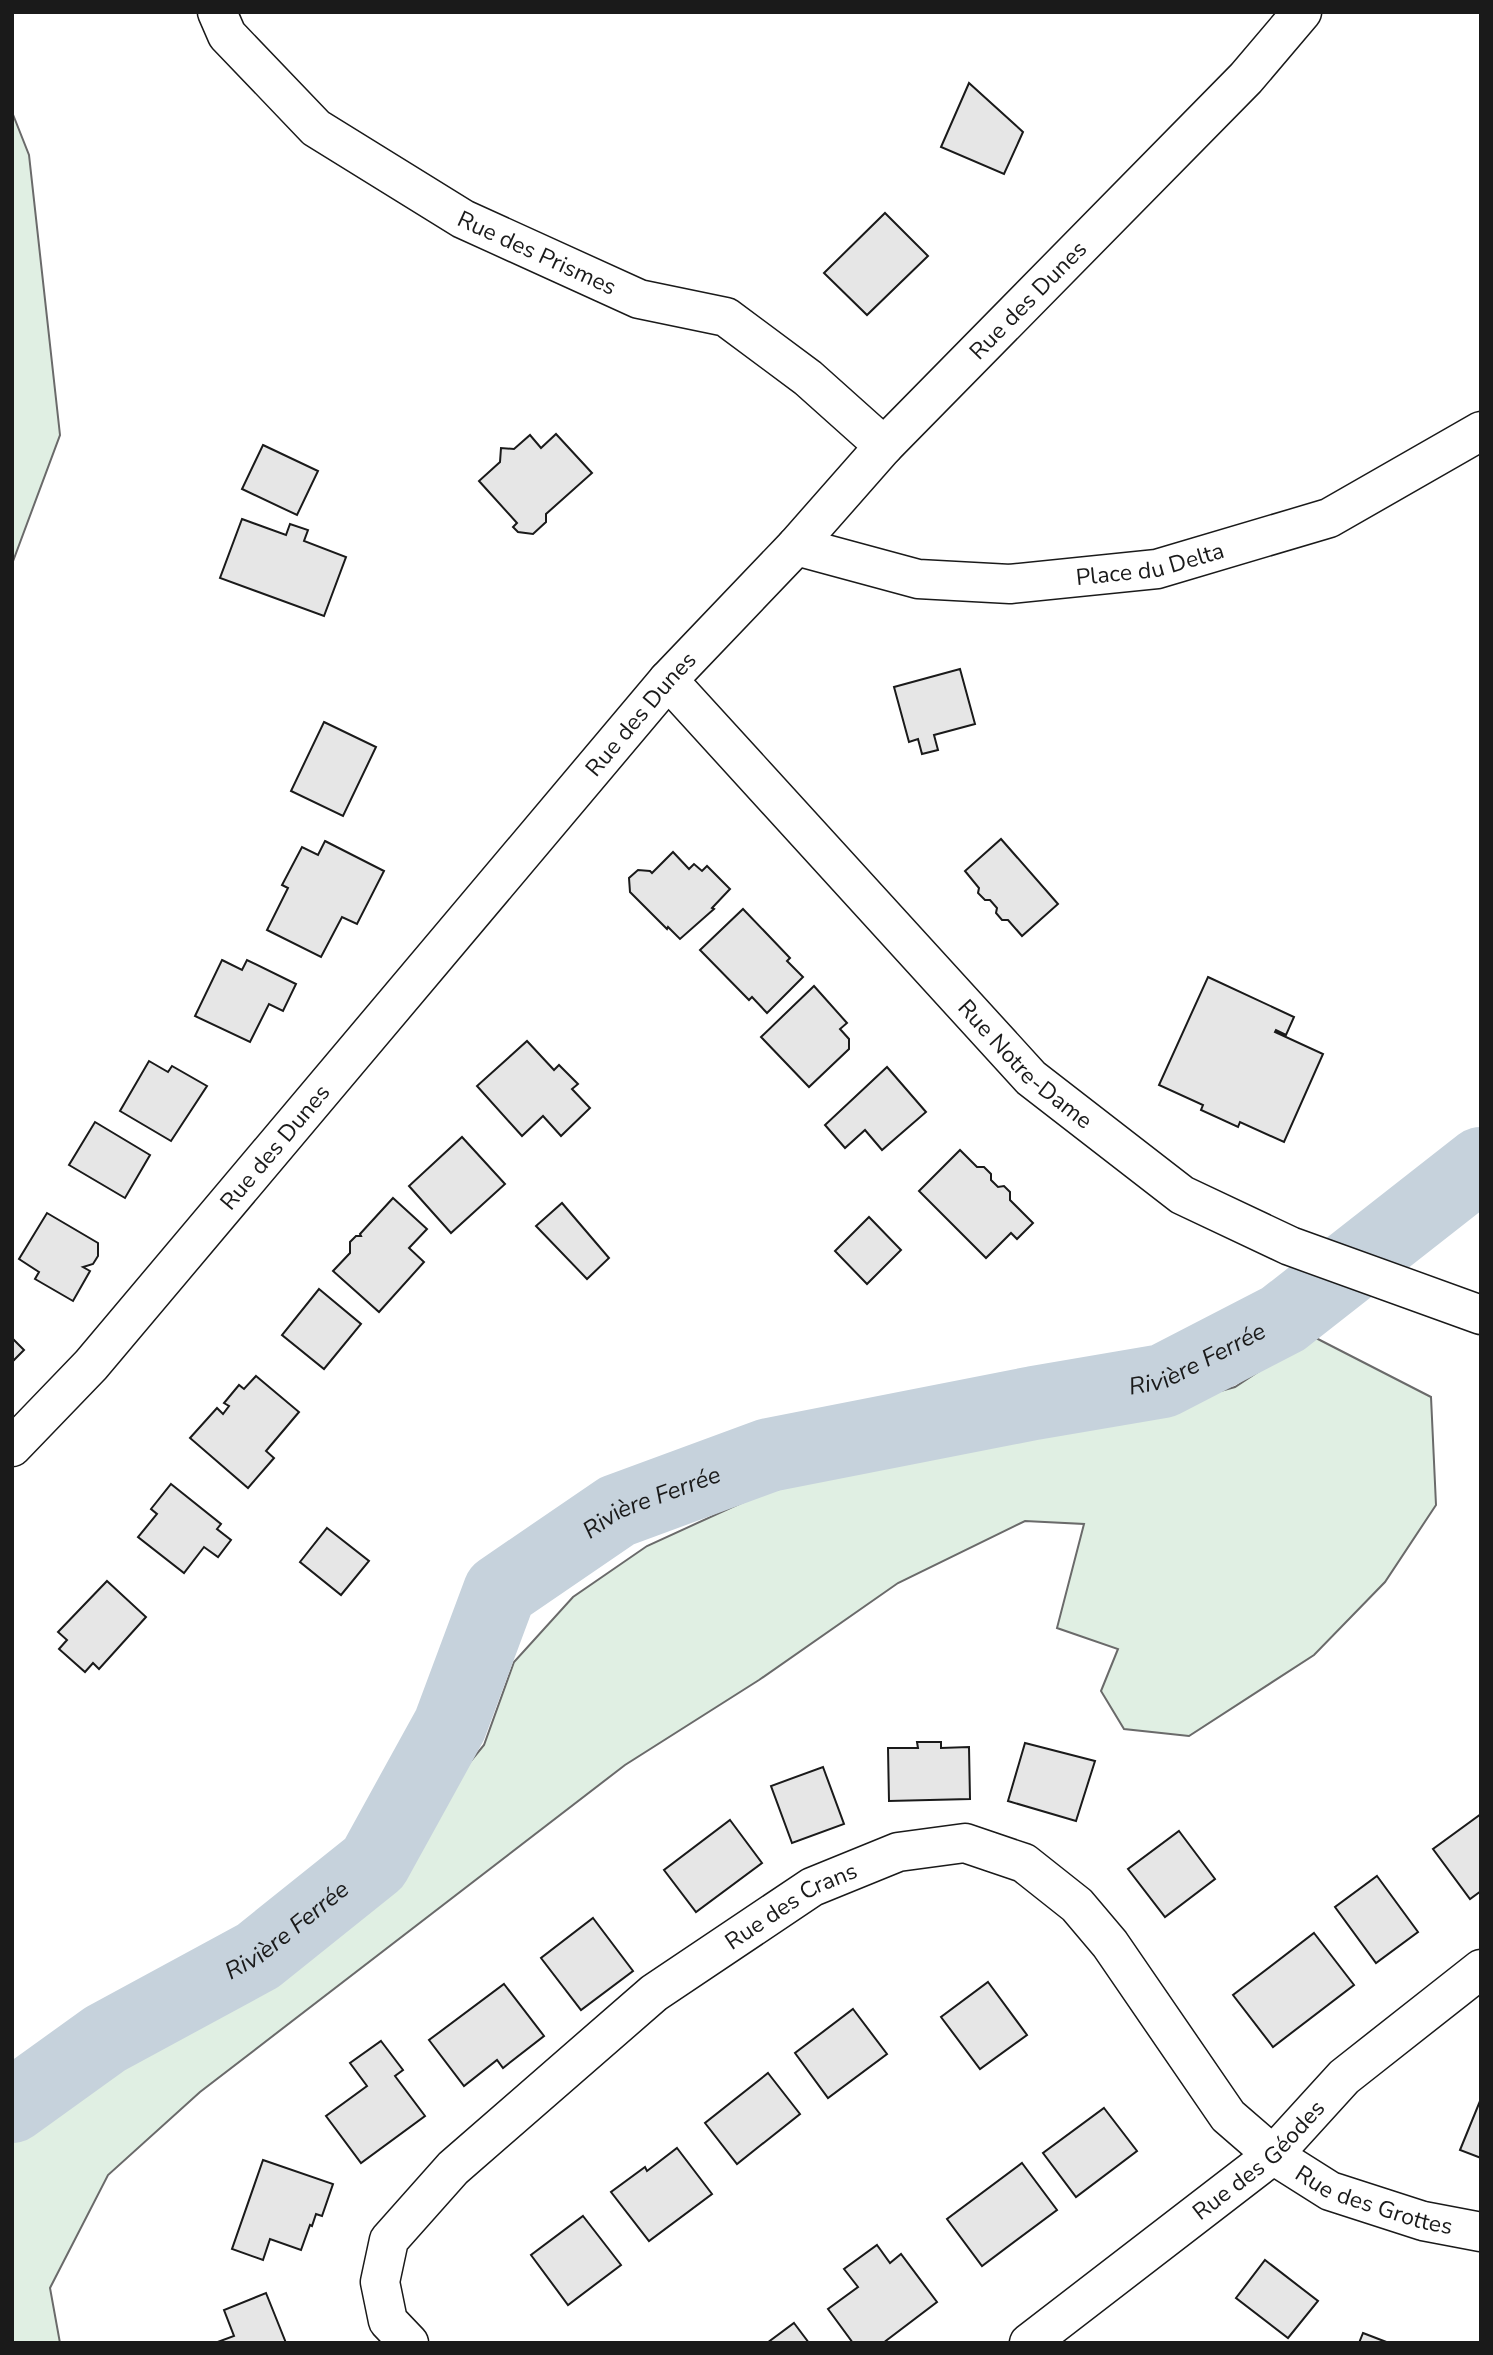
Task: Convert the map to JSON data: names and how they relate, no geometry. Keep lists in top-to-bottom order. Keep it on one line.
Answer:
{"streets":{"street":["Rue des Prismes","Rue des Dunes","Place du Delta","Rue Notre-Dame","Rue des Crans","Rue des Géodes","Rue des Grottes"]},"crossings":[["Rue des Prismes","Rue des Dunes"],["Rue des Dunes","Place du Delta"],["Rue des Dunes","Rue Notre-Dame"],["Rue des Crans","Rue des Géodes"],["Rue des Crans","Rue des Grottes"],["Rue des Géodes","Rue des Grottes"]],"water":["Rivière Ferrée"]}
